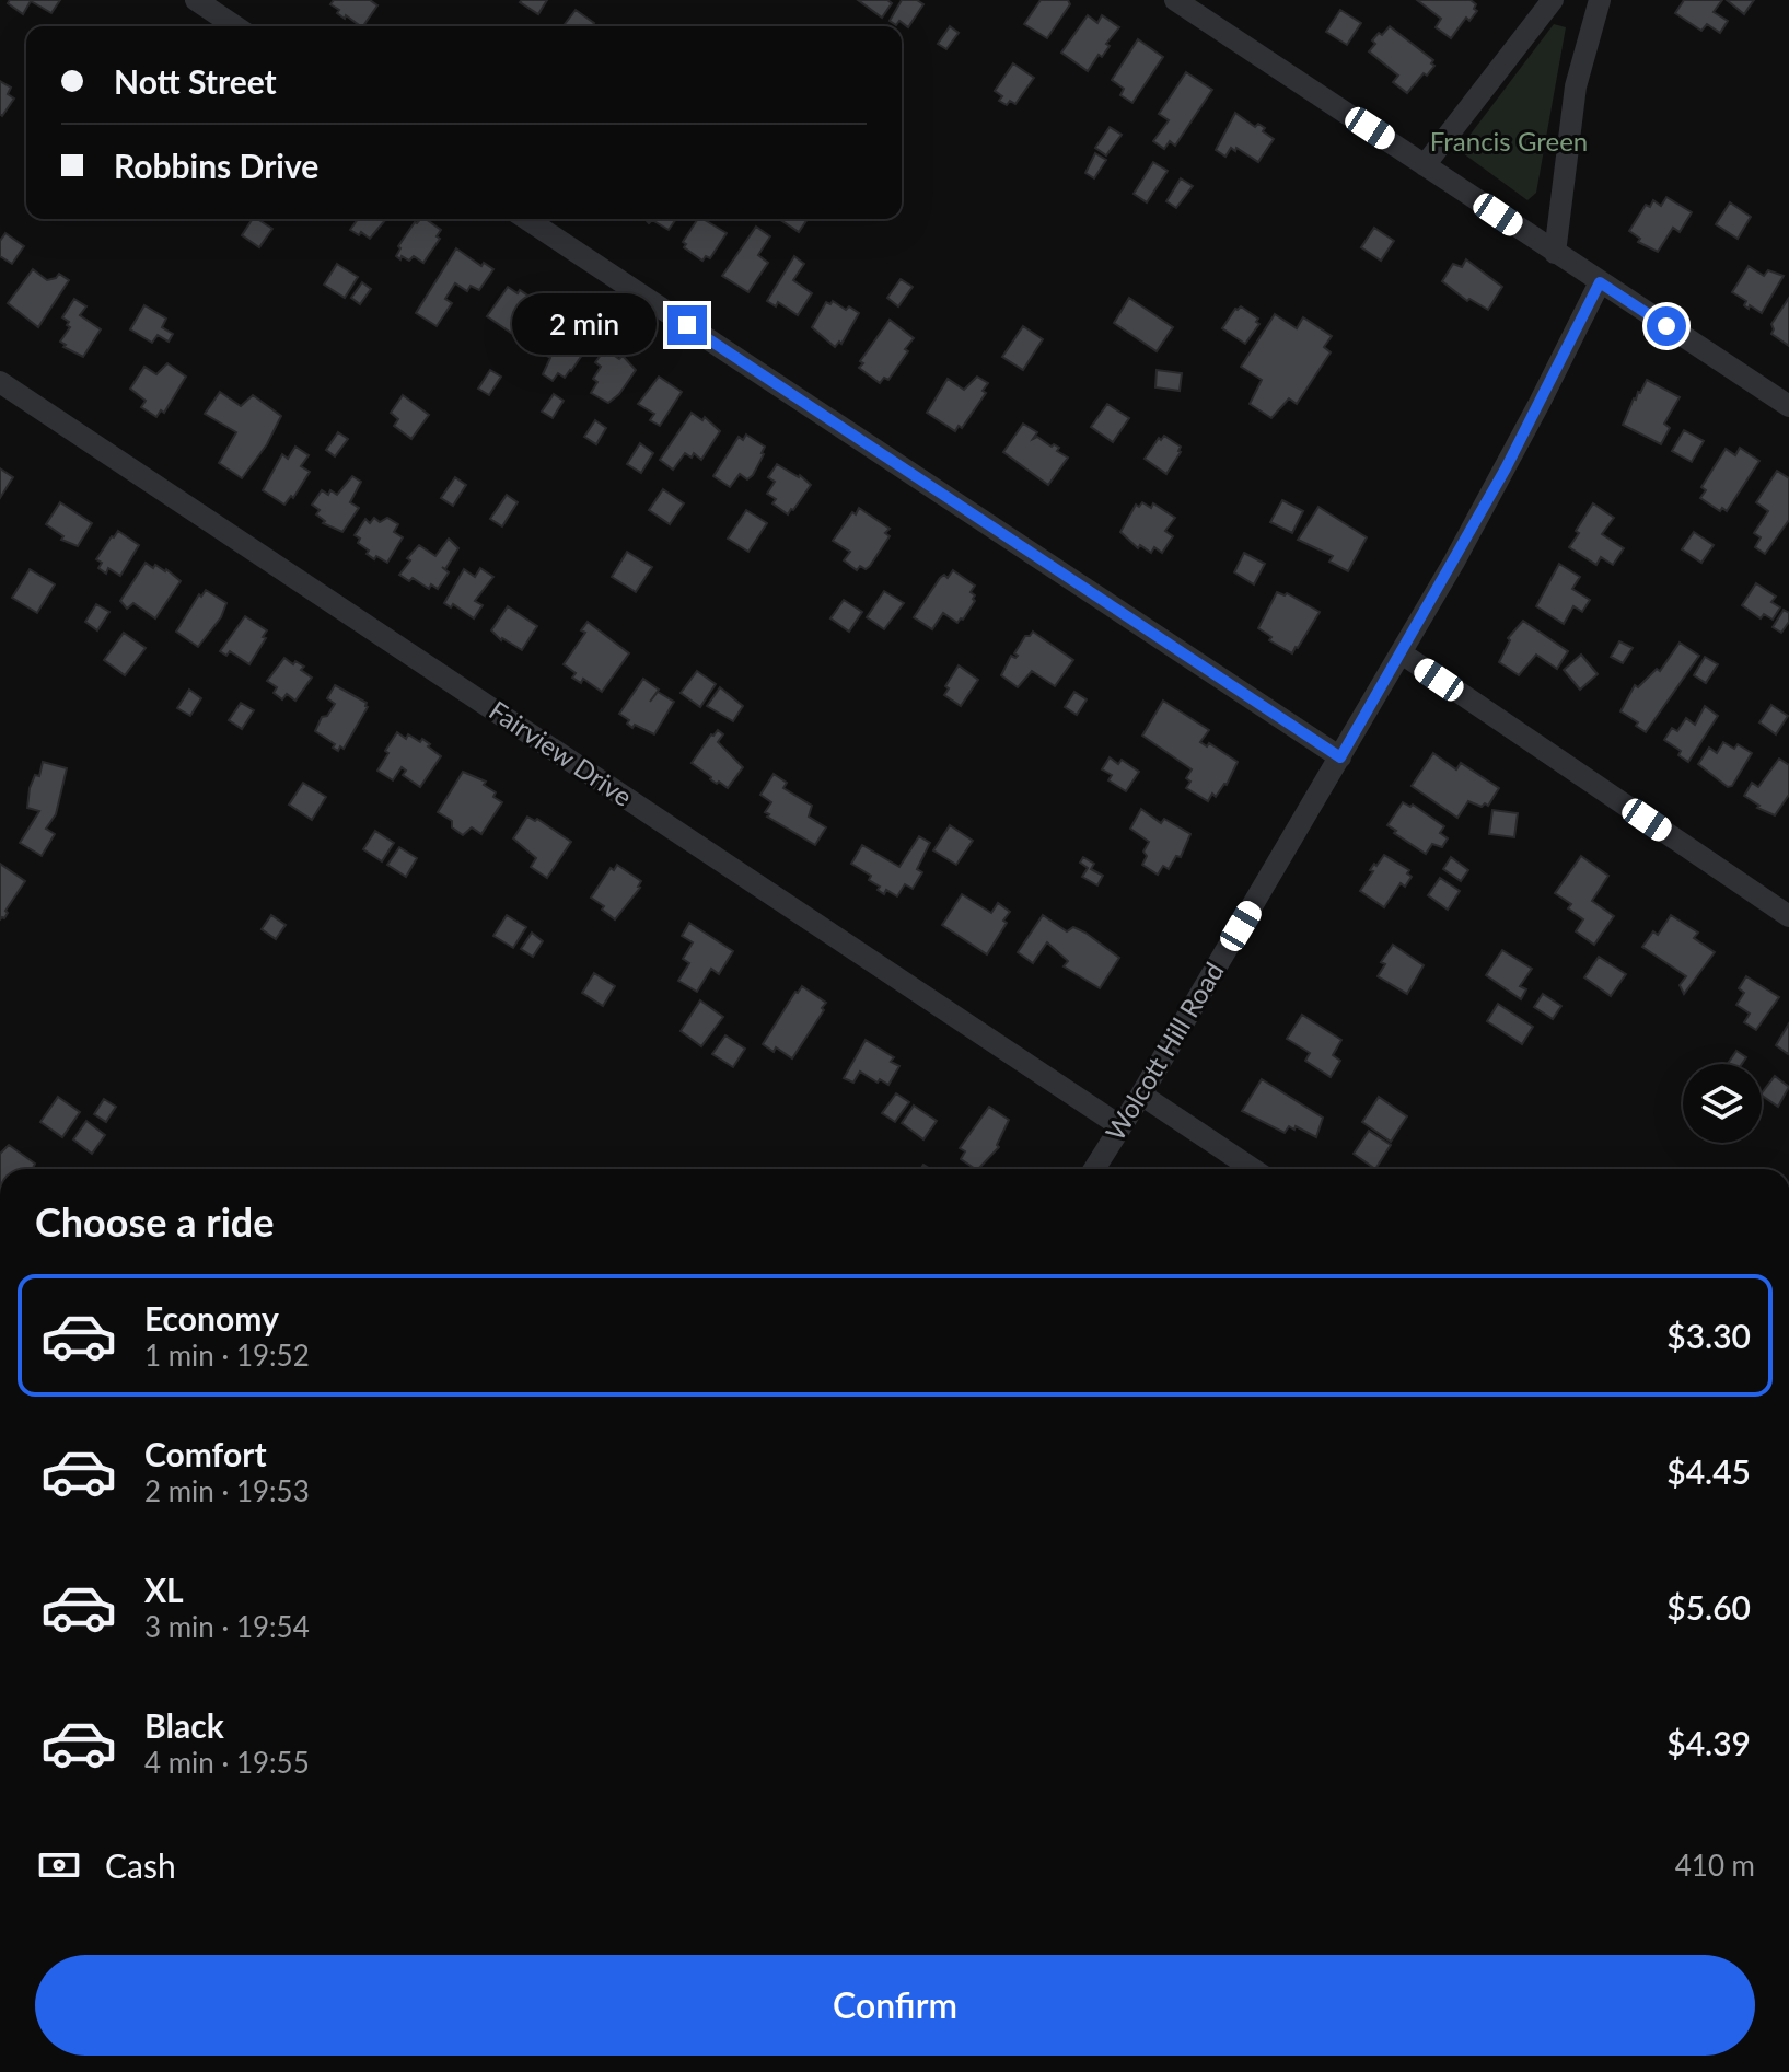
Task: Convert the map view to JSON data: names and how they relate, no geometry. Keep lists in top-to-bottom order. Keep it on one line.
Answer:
{"streets":{"street":["Fairview Drive","Wolcott Hill Road"]},"crossings":[["Fairview Drive","Wolcott Hill Road"]],"parks":["Francis Green"],"page":{"banner":["Nott Street","Robbins Drive"],"bubble":"2 min","heading":"Choose a ride","list":[{"name":"Economy","note":"1 min · 19:52","value":"$3.30"},{"name":"Comfort","note":"2 min · 19:53","value":"$4.45"},{"name":"XL","note":"3 min · 19:54","value":"$5.60"},{"name":"Black","note":"4 min · 19:55","value":"$4.39"}],"pay":["Cash","410 m"],"buttons":"Confirm"}}
